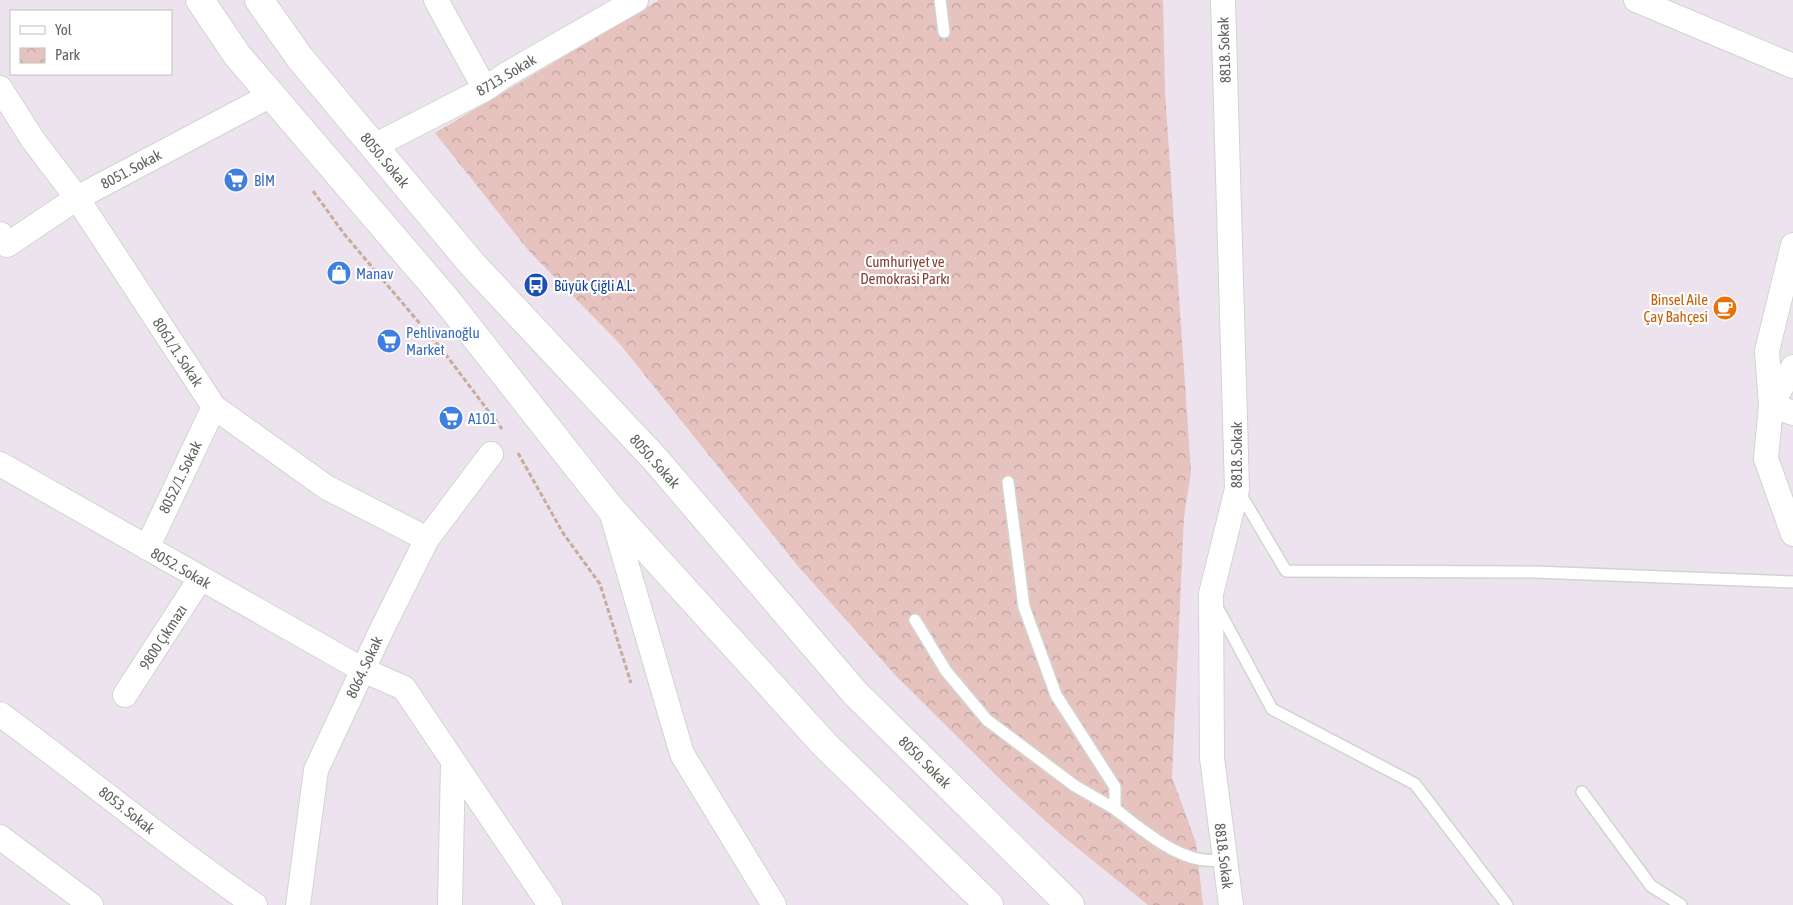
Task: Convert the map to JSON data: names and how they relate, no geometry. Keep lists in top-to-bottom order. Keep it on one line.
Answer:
{"streets":{"street":["8818. Sokak","8713. Sokak","8050. Sokak","8051. Sokak","8061/1. Sokak","8052/1. Sokak","8052. Sokak","9800 Çıkmazı","8064. Sokak","8053. Sokak"]},"crossings":[["8713. Sokak","8050. Sokak"],["8051. Sokak","8061/1. Sokak"],["8061/1. Sokak","8052/1. Sokak"],["8061/1. Sokak","8064. Sokak"],["8052/1. Sokak","8052. Sokak"],["8052. Sokak","9800 Çıkmazı"],["8052. Sokak","8064. Sokak"]],"parks":["Cumhuriyet ve Demokrasi Parkı"],"places":{"supermarket":["BİM","Pehlivanoğlu Market","A101"],"shop":["Manav"],"bus stop":["Büyük Çiğli A.L."],"cafe":["Binsel Aile Çay Bahçesi"]},"legend":["Yol","Park"]}
